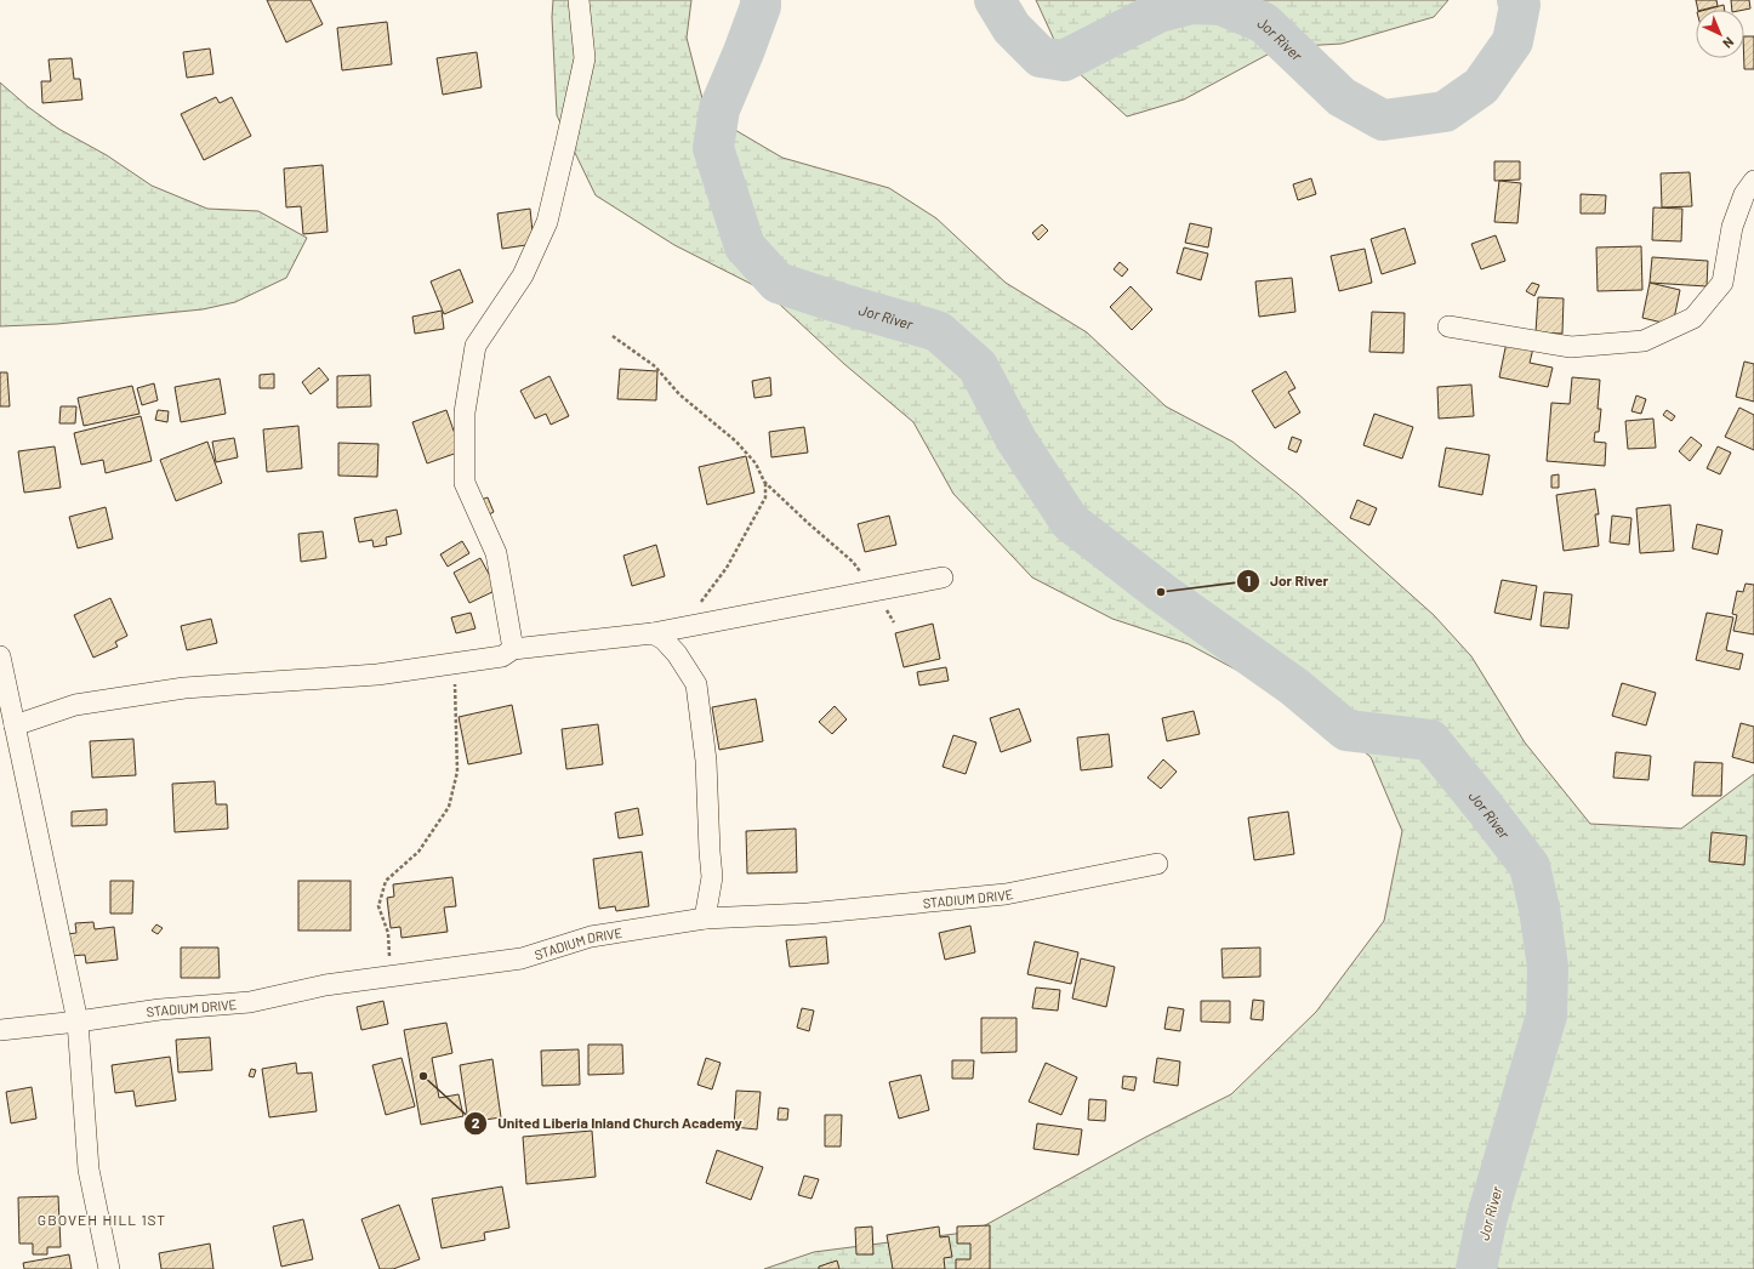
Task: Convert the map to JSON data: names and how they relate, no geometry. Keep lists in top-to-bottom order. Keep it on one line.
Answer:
{"streets":{"street":["STADIUM DRIVE"]},"districts":["GBOVEH HILL 1ST"],"water":["Jor River"],"places":["Jor River","United Liberia Inland Church Academy"],"north":"bottom right"}
